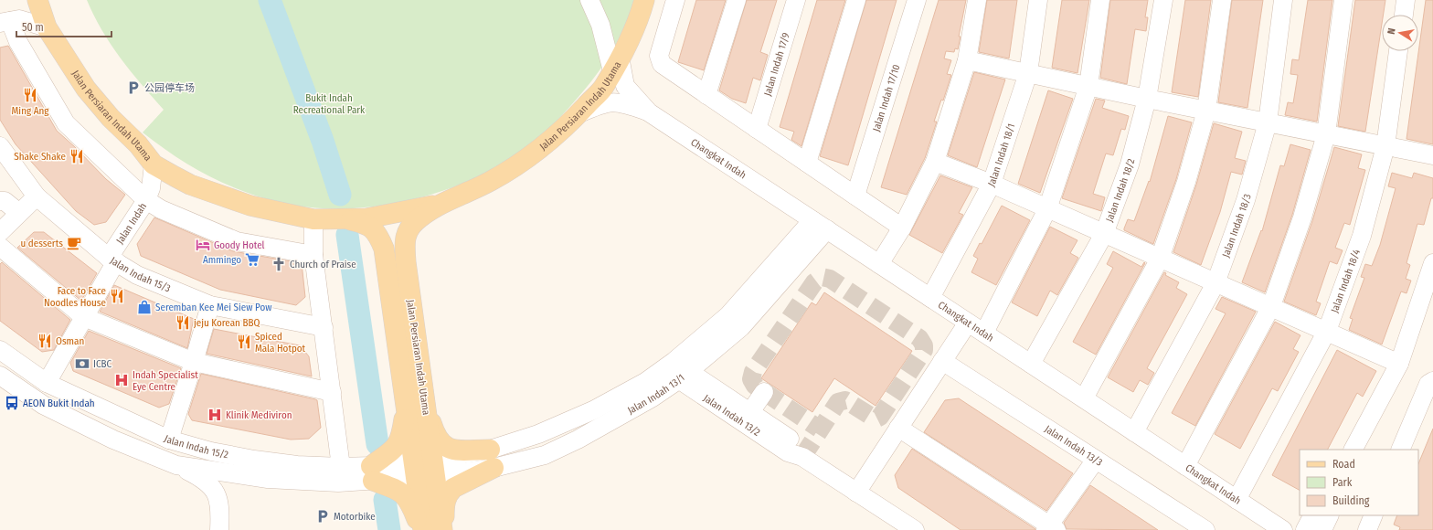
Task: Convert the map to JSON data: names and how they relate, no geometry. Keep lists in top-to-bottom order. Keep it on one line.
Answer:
{"streets":{"main road":["Jalan Persiaran Indah Utama"],"street":["Jalan Indah 17/9","Jalan Indah 17/10","Jalan Indah 18/1","Changkat Indah","Jalan Indah 18/2","Jalan Indah","Jalan Indah 18/3","Jalan Indah 15/3","Jalan Indah 18/4","Jalan Indah 13/1","Jalan Indah 13/2","Jalan Indah 15/2","Jalan Indah 13/3"]},"crossings":[["Jalan Persiaran Indah Utama","Changkat Indah"],["Jalan Persiaran Indah Utama","Jalan Indah"],["Jalan Persiaran Indah Utama","Jalan Indah 13/1"],["Jalan Persiaran Indah Utama","Jalan Indah 15/2"],["Jalan Indah 18/1","Changkat Indah"],["Changkat Indah","Jalan Indah 18/2"],["Changkat Indah","Jalan Indah 18/3"],["Changkat Indah","Jalan Indah 18/4"],["Changkat Indah","Jalan Indah 13/1"],["Jalan Indah","Jalan Indah 15/3"],["Jalan Indah","Jalan Indah 15/2"],["Jalan Indah 13/1","Jalan Indah 13/2"],["Jalan Indah 13/1","Jalan Indah 15/2"]],"parks":["Bukit Indah Recreational Park"],"places":{"parking":["公园停车场","Motorbike"],"restaurant":["Ming Ang","Shake Shake","Face to Face Noodles House","jeju Korean BBQ","Osman","Spiced Mala Hotpot"],"cafe":["u desserts"],"hotel":["Goody Hotel"],"supermarket":["Ammingo"],"church":["Church of Praise"],"shop":["Seremban Kee Mei Siew Pow"],"bank":["ICBC"],"hospital":["Indah Specialist Eye Centre","Klinik Mediviron"],"bus stop":["AEON Bukit Indah"]},"legend":["Road","Park","Building"],"scale_bar":"50 m","north":"left"}
